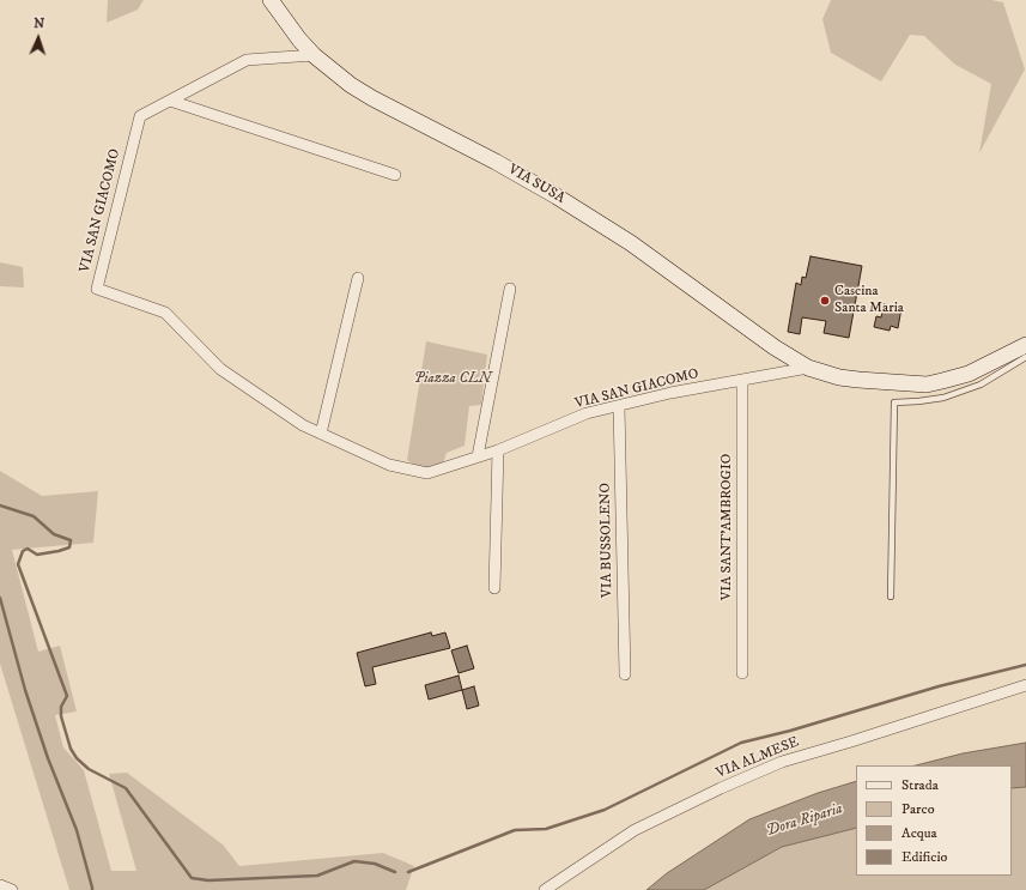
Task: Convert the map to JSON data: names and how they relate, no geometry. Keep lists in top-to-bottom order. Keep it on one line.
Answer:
{"streets":{"main road":["VIA SUSA"],"street":["VIA SAN GIACOMO","VIA SANT'AMBROGIO","VIA BUSSOLENO","VIA ALMESE"]},"crossings":[["VIA SUSA","VIA SAN GIACOMO"],["VIA SAN GIACOMO","VIA SANT'AMBROGIO"],["VIA SAN GIACOMO","VIA BUSSOLENO"]],"water":["Dora Riparia"],"parks":["Piazza CLN"],"places":["Cascina Santa Maria"],"legend":["Strada","Parco","Acqua","Edificio"],"north":"top"}
